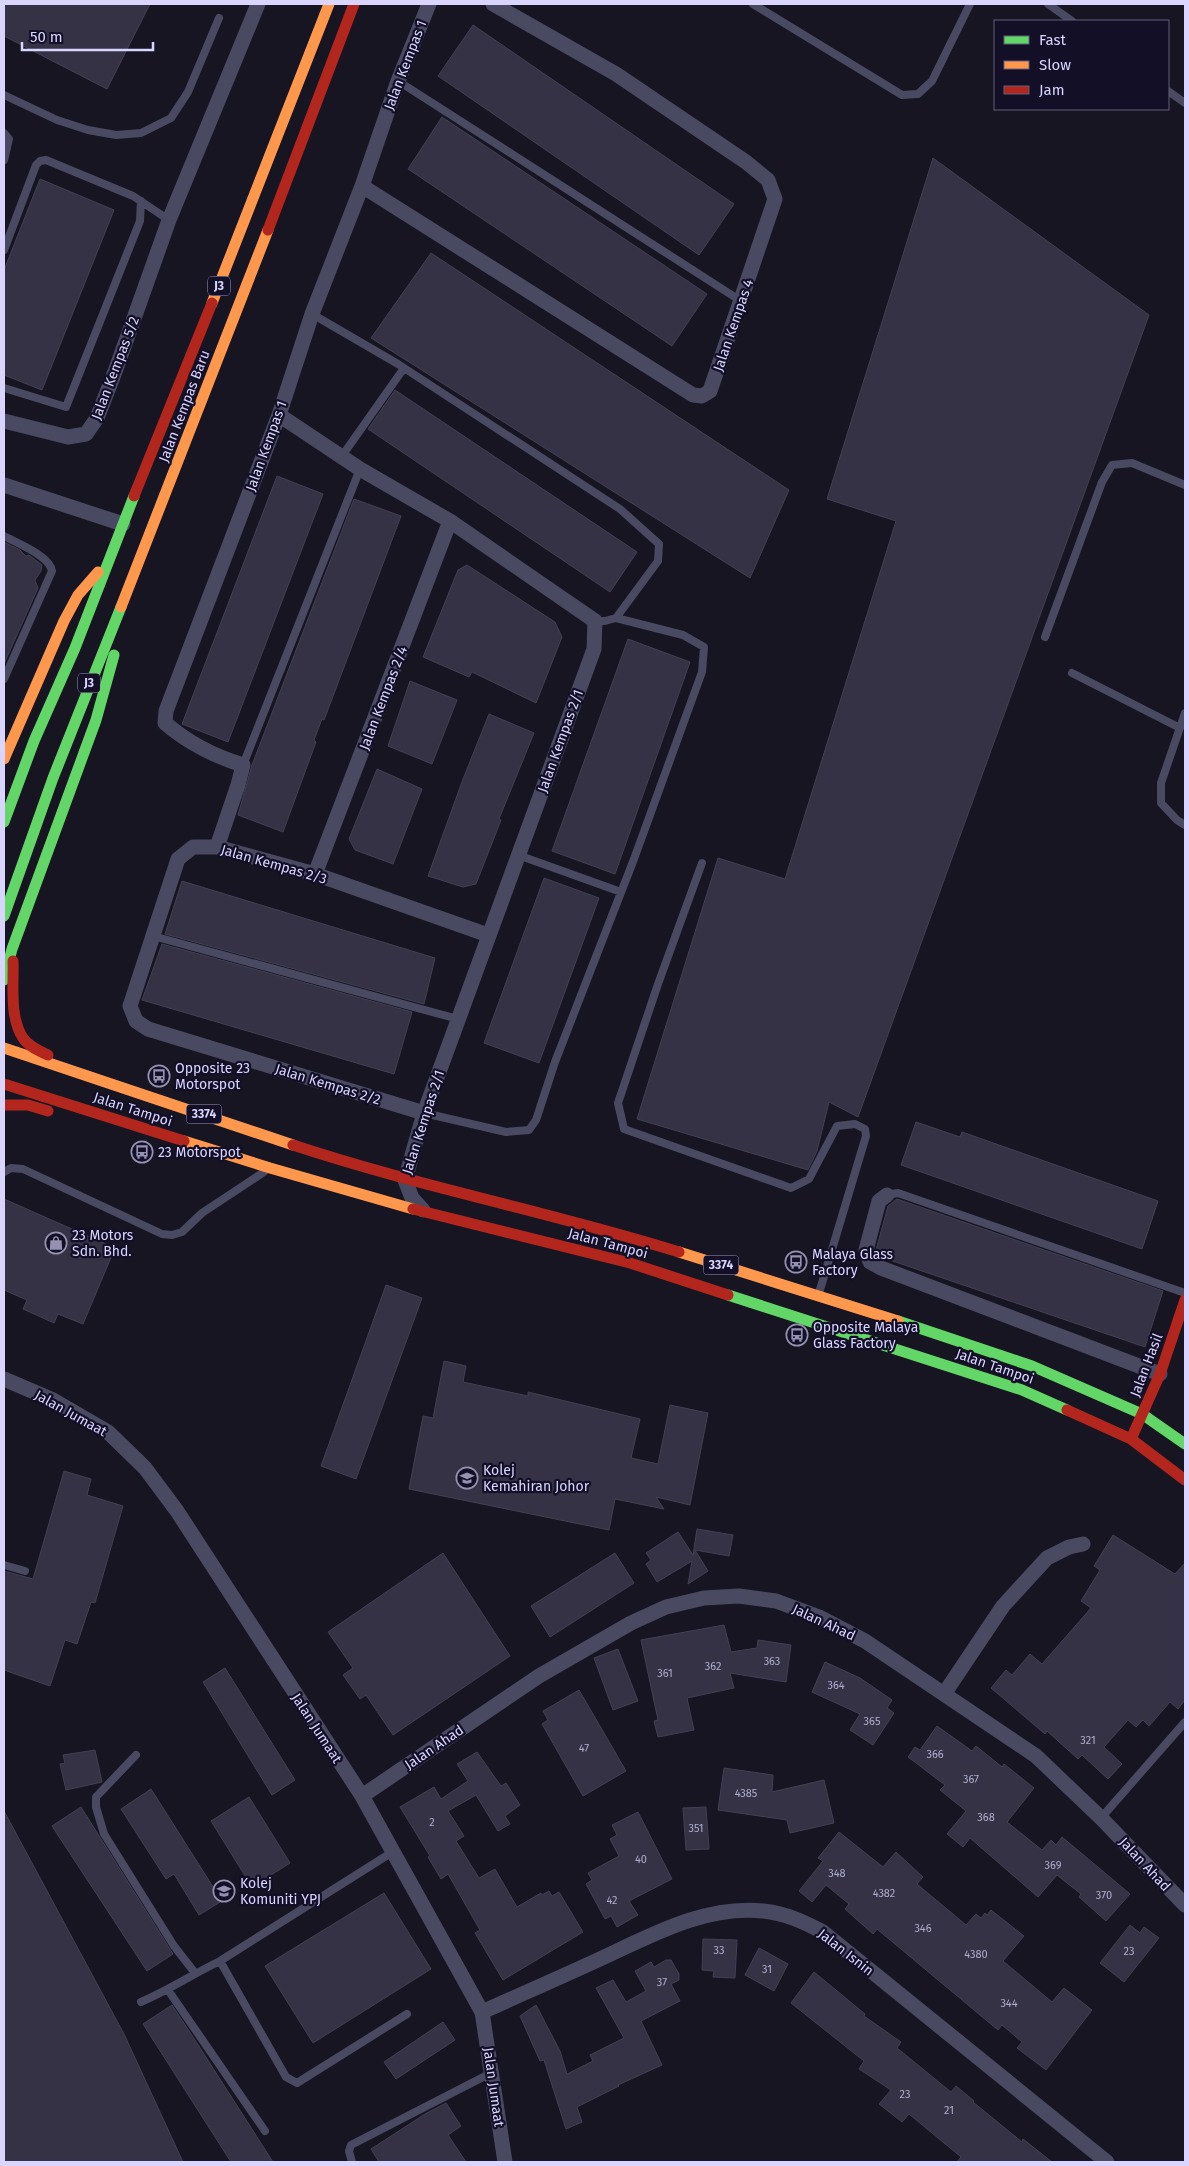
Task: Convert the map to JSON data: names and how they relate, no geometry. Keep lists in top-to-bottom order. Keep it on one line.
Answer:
{"streets":{"main road":["J3","Jalan Kempas Baru","Jalan Tampoi","3374","Jalan Hasil"],"street":["Jalan Kempas 1","Jalan Kempas 4","Jalan Kempas 5/2","Jalan Kempas 2/4","Jalan Kempas 2/1","Jalan Kempas 2/3","Jalan Kempas 2/2","Jalan Jumaat","Jalan Ahad","Jalan Isnin"]},"crossings":[["Jalan Kempas 1","Jalan Kempas 4"],["Jalan Kempas 2/4","Jalan Kempas 2/3"],["Jalan Kempas 2/1","Jalan Kempas 2/3"],["Jalan Kempas 2/1","Jalan Kempas 2/2"],["Jalan Kempas 2/1","Jalan Tampoi"],["Jalan Kempas 2/3","Jalan Kempas 2/2"],["Jalan Tampoi","Jalan Hasil"],["Jalan Jumaat","Jalan Ahad"],["Jalan Jumaat","Jalan Isnin"]],"places":{"bus stop":["Opposite 23 Motorspot","23 Motorspot","Malaya Glass Factory","Opposite Malaya Glass Factory"],"shop":["23 Motors Sdn. Bhd."],"school or university":["Kolej Kemahiran Johor","Kolej Komuniti YPJ"]},"house_numbers":["363","362","361","364","365","321","47","366","367","4385","368","2","351","40","369","348","4382","370","42","346","33","23","4380","31","37","344","23","21"],"legend":["Fast","Slow","Jam"],"scale_bar":"50 m"}
